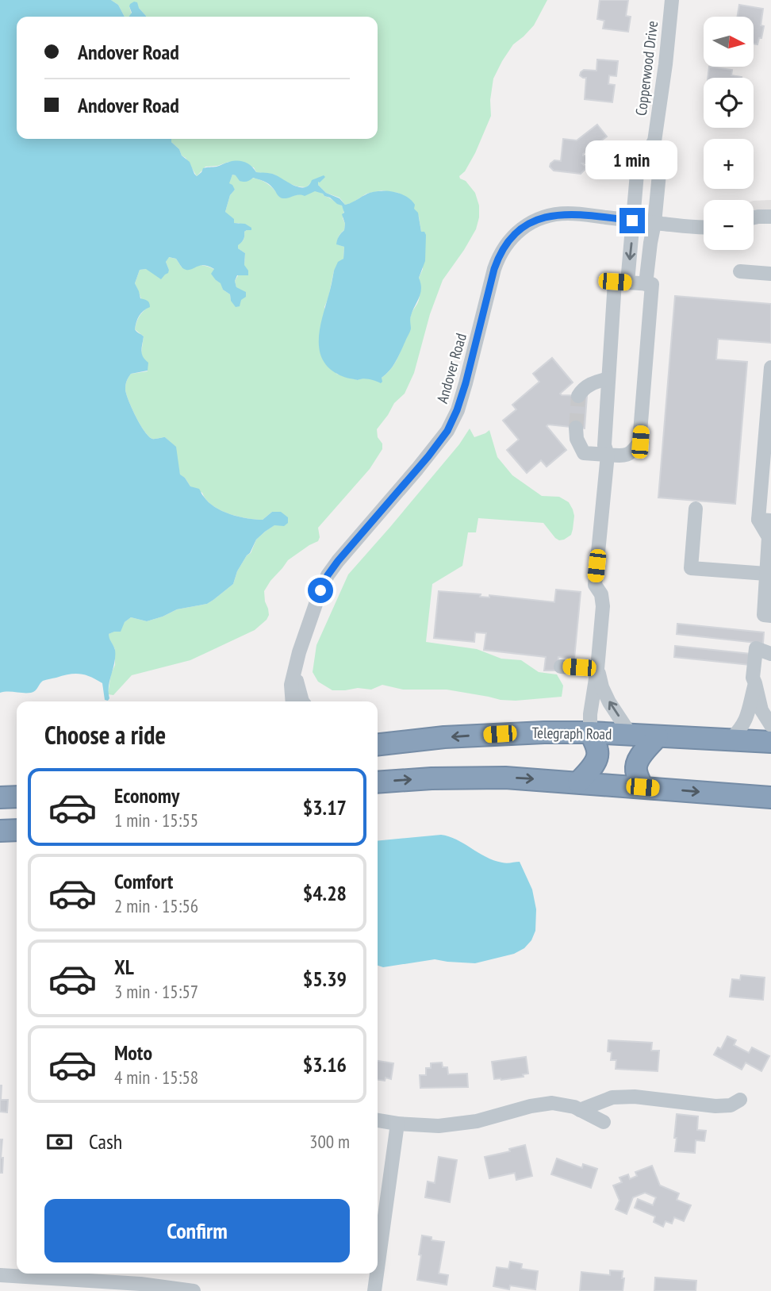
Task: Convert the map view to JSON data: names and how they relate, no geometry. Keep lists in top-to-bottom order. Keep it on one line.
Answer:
{"streets":{"highway":["Telegraph Road"],"street":["Copperwood Drive","Andover Road"]},"crossings":[["Copperwood Drive","Andover Road"]],"north":"right","page":{"map_buttons":["+","−"],"banner":["Andover Road","Andover Road"],"bubble":"1 min","heading":"Choose a ride","list":[{"name":"Economy","note":"1 min · 15:55","value":"$3.17"},{"name":"Comfort","note":"2 min · 15:56","value":"$4.28"},{"name":"XL","note":"3 min · 15:57","value":"$5.39"},{"name":"Moto","note":"4 min · 15:58","value":"$3.16"}],"pay":["Cash","300 m"],"buttons":"Confirm"}}
